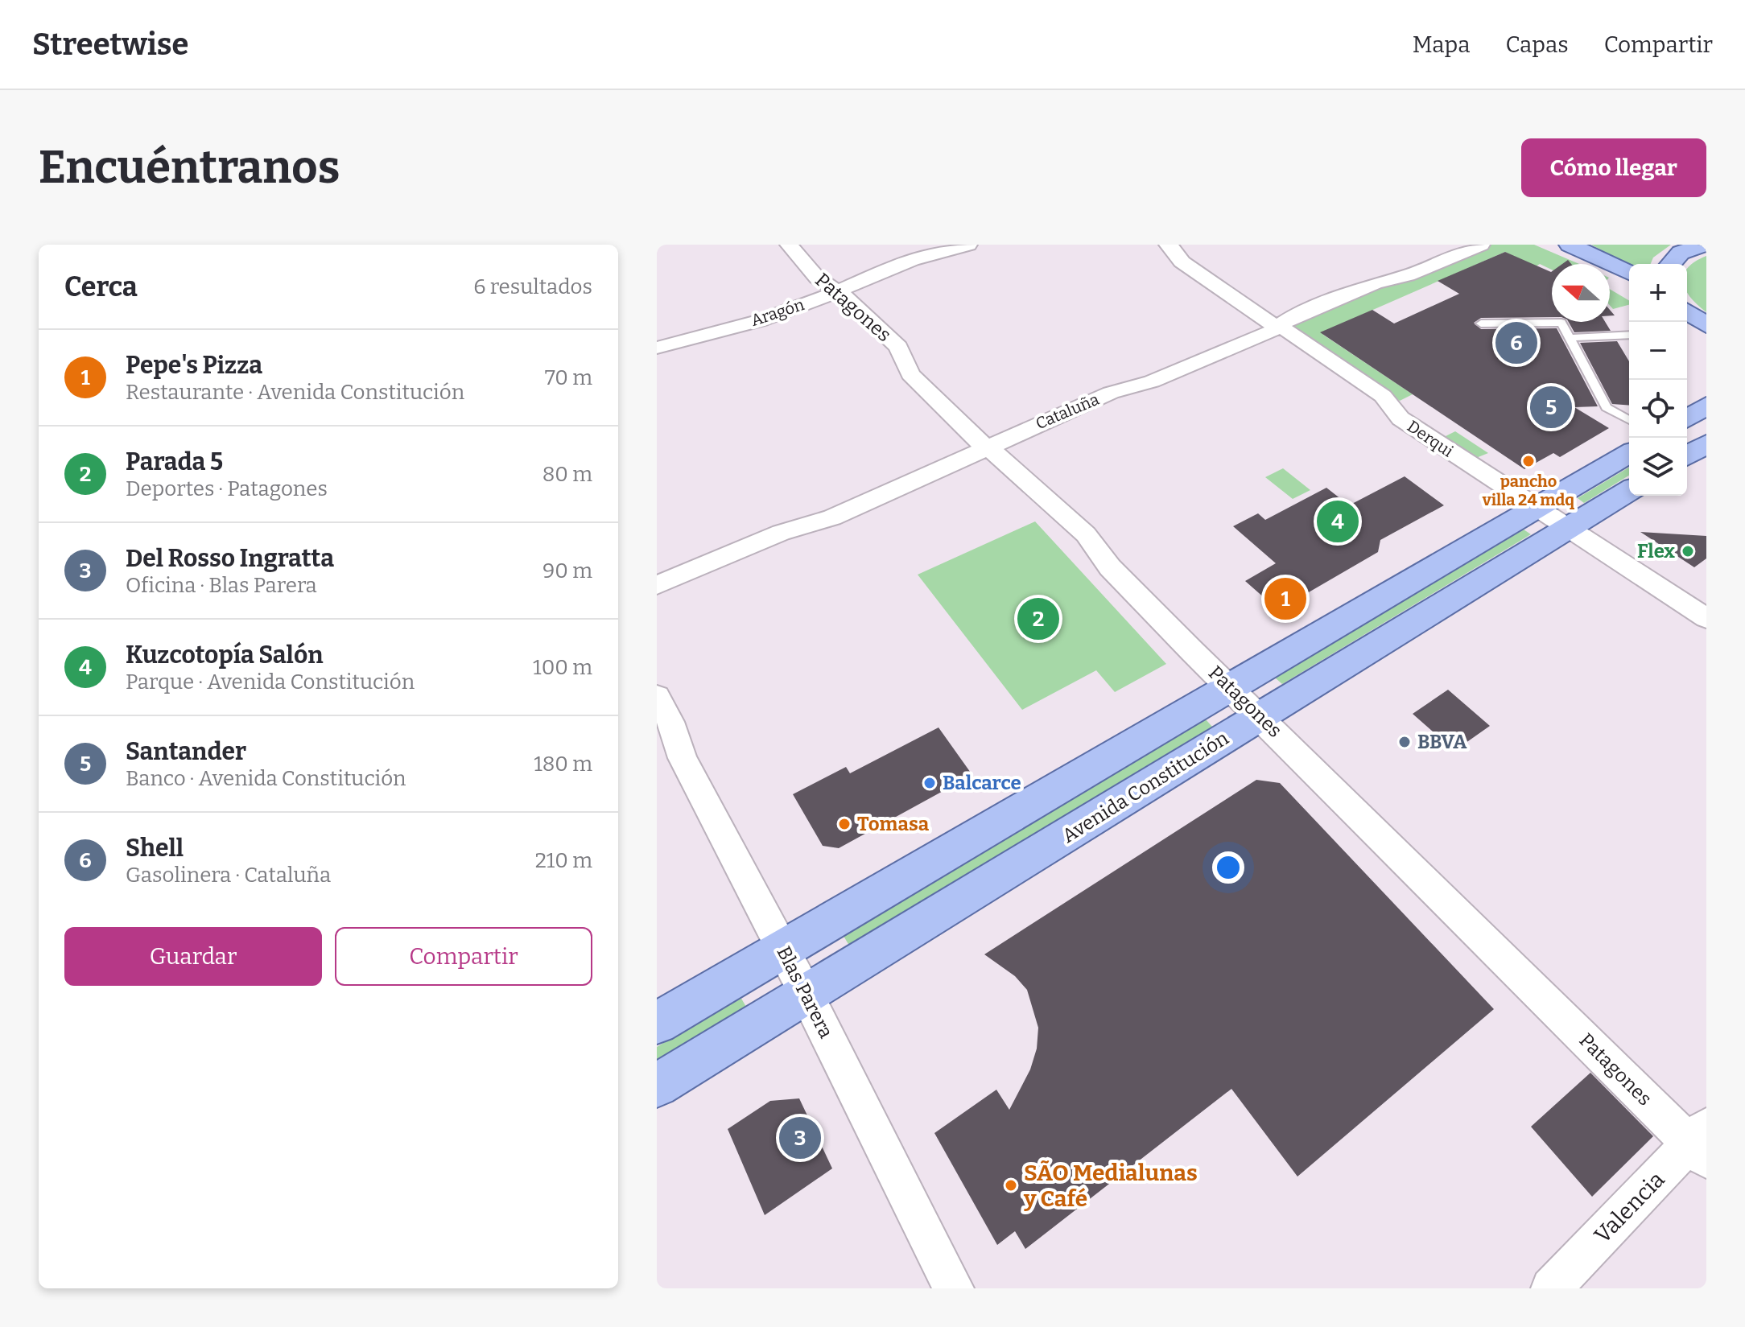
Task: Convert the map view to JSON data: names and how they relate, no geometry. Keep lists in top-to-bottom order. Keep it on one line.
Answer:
{"streets":{"main road":["Avenida Constitución"],"street":["Patagones","Aragón","Cataluña","Derqui","Blas Parera","Valencia"]},"crossings":[["Patagones","Aragón"],["Patagones","Cataluña"],["Patagones","Avenida Constitución"],["Patagones","Valencia"],["Cataluña","Derqui"],["Derqui","Avenida Constitución"],["Avenida Constitución","Blas Parera"]],"places":["pancho villa 24 mdq","Flex","BBVA","Balcarce","Tomasa","SÃO Medialunas y Café"],"north":"left","page":{"header":"Streetwise","nav":["Mapa","Capas","Compartir"],"buttons":["Cómo llegar",["Guardar","Compartir"]],"title":"Encuéntranos","heading":["Cerca","6 resultados"],"map_buttons":["+","−"],"pins":["6","5","4","1","2","3"],"list":[{"mark":"1","name":"Pepe's Pizza","note":"Restaurante · Avenida Constitución","value":"70 m"},{"mark":"2","name":"Parada 5","note":"Deportes · Patagones","value":"80 m"},{"mark":"3","name":"Del Rosso Ingratta","note":"Oficina · Blas Parera","value":"90 m"},{"mark":"4","name":"Kuzcotopía Salón","note":"Parque · Avenida Constitución","value":"100 m"},{"mark":"5","name":"Santander","note":"Banco · Avenida Constitución","value":"180 m"},{"mark":"6","name":"Shell","note":"Gasolinera · Cataluña","value":"210 m"}]}}
